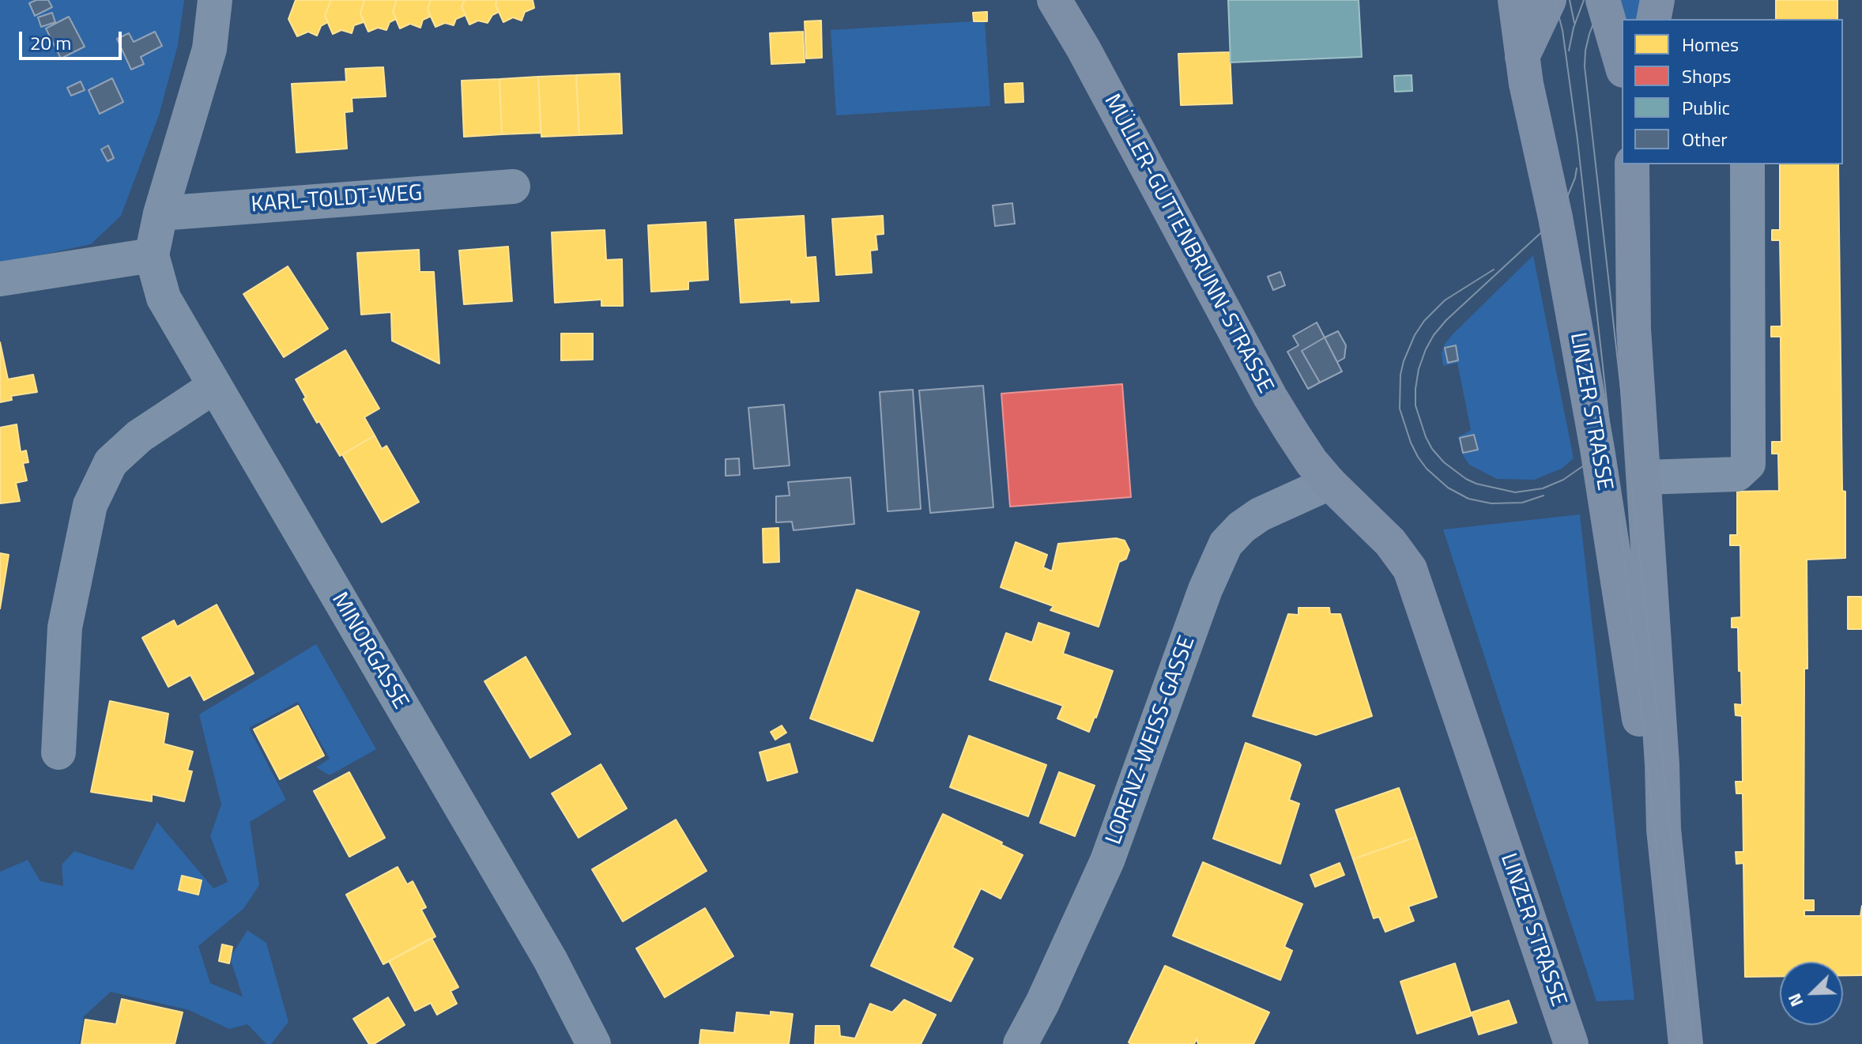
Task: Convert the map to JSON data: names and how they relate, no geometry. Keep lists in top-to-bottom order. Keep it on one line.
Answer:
{"streets":{"main road":["MÜLLER-GUTTENBRUNN-STRASSE","LINZER STRASSE"],"street":["KARL-TOLDT-WEG","MINORGASSE","LORENZ-WEISS-GASSE"]},"crossings":[["MÜLLER-GUTTENBRUNN-STRASSE","LINZER STRASSE"],["MÜLLER-GUTTENBRUNN-STRASSE","LORENZ-WEISS-GASSE"],["LINZER STRASSE","LORENZ-WEISS-GASSE"]],"legend":["Homes","Shops","Public","Other"],"scale_bar":"20 m","north":"bottom left"}
